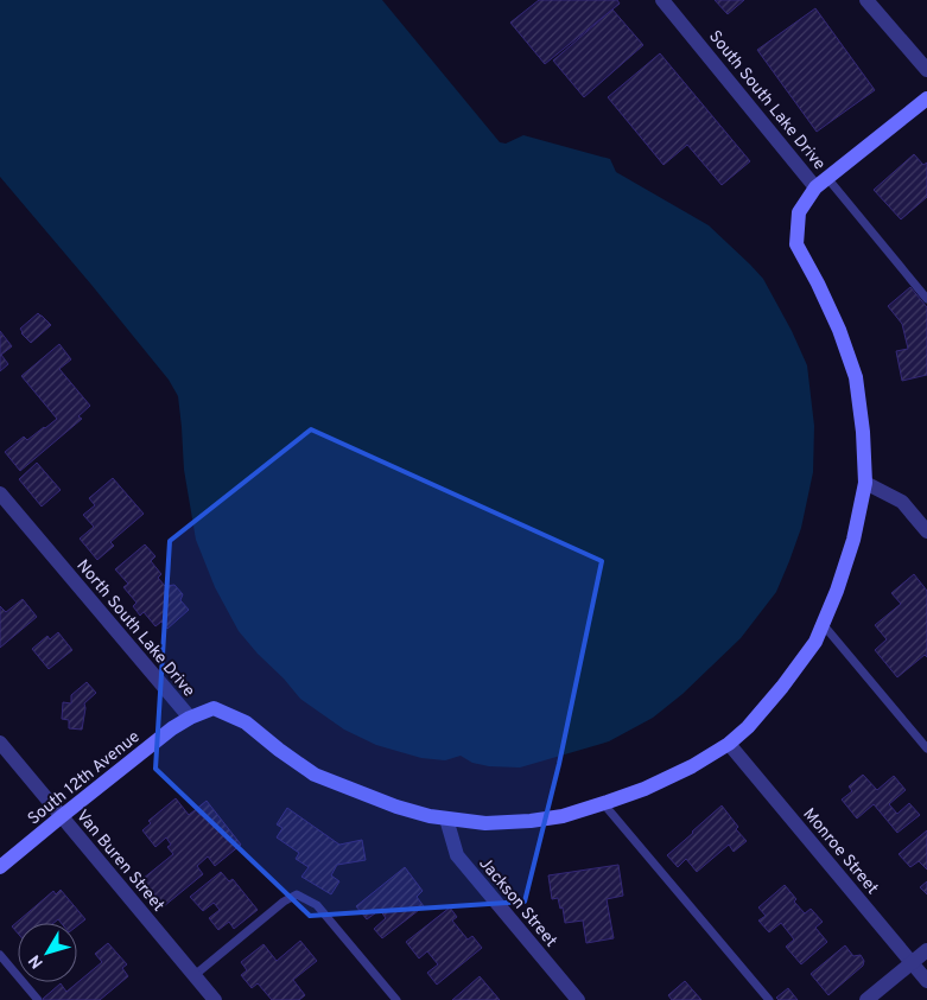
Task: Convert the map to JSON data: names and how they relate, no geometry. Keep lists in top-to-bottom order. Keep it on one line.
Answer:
{"streets":{"street":["South South Lake Drive","North South Lake Drive","South 12th Avenue","Monroe Street","Van Buren Street","Jackson Street"]},"crossings":[["South South Lake Drive","North South Lake Drive"],["South South Lake Drive","Monroe Street"],["North South Lake Drive","South 12th Avenue"],["North South Lake Drive","Monroe Street"],["North South Lake Drive","Jackson Street"],["South 12th Avenue","Van Buren Street"]],"north":"bottom left"}
